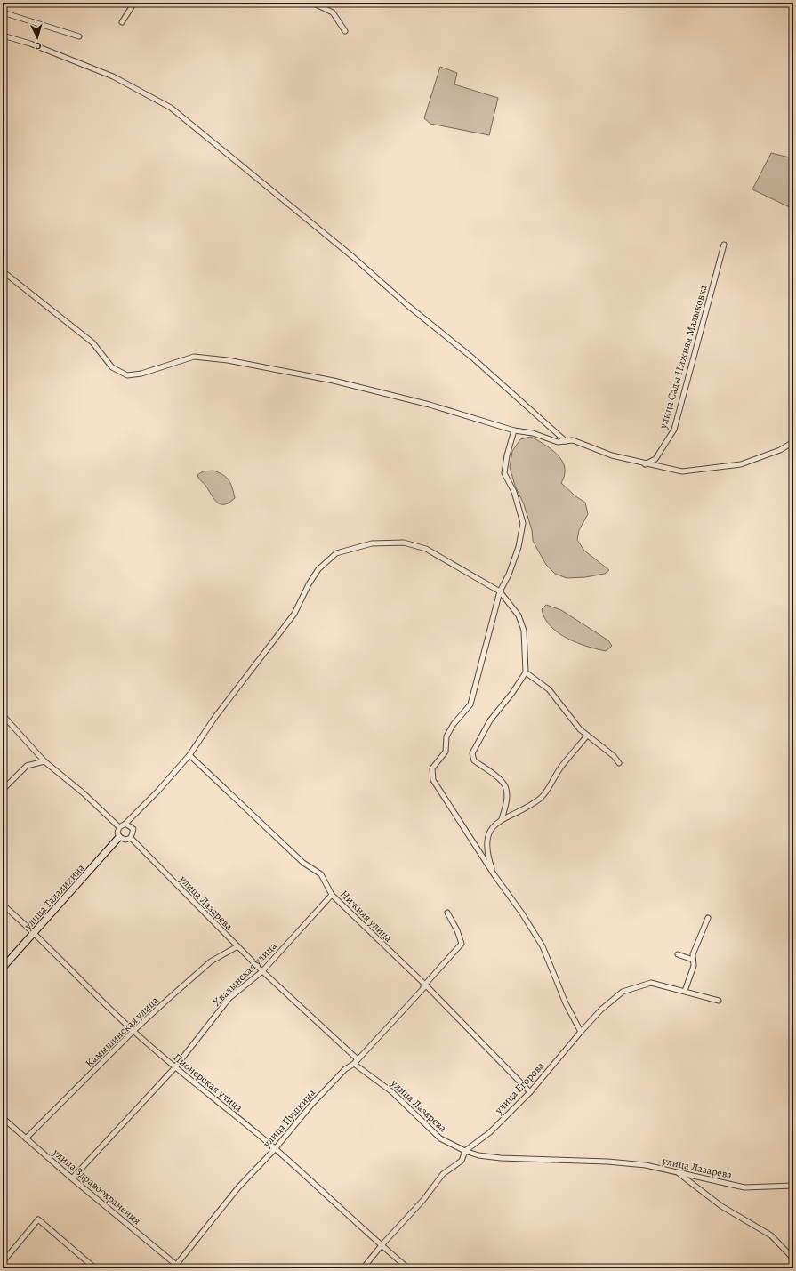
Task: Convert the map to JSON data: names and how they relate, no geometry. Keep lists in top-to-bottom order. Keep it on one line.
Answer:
{"streets":{"street":["улица Сады Нижняя Малыковка","улица Талалихина","улица Лазарева","Нижняя улица","Хвалынская улица","Камышинская улица","Пионерская улица","улица Егорова","улица Пушкина","улица Здравоохранения"]},"crossings":[["улица Талалихина","улица Лазарева"],["улица Талалихина","Пионерская улица"],["улица Лазарева","Хвалынская улица"],["улица Лазарева","Камышинская улица"],["улица Лазарева","улица Егорова"],["улица Лазарева","улица Пушкина"],["Нижняя улица","Хвалынская улица"],["Нижняя улица","улица Егорова"],["Нижняя улица","улица Пушкина"],["Хвалынская улица","Пионерская улица"],["Хвалынская улица","улица Здравоохранения"],["Камышинская улица","Пионерская улица"],["Камышинская улица","улица Здравоохранения"],["Пионерская улица","улица Егорова"],["Пионерская улица","улица Пушкина"],["улица Пушкина","улица Здравоохранения"]],"north":"bottom"}
